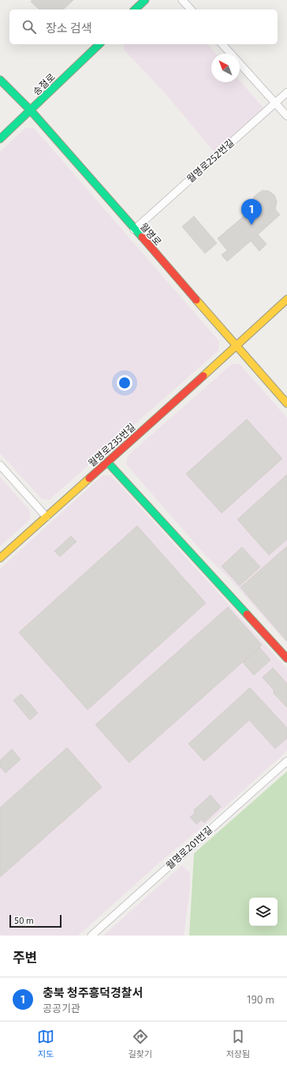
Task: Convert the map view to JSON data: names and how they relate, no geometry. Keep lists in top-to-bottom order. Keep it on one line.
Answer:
{"streets":{"street":["송절로","월명로252번길","월명로","월명로235번길","월명로201번길"]},"crossings":[["송절로","월명로"],["월명로252번길","월명로"],["월명로","월명로235번길"]],"scale_bar":"50 m","north":"top left","page":{"search":"장소 검색","pins":"1","scale":"50 m","heading":"주변","list":[{"mark":"1","name":"충북 청주흥덕경찰서","note":"공공기관","value":"190 m"}],"nav":["지도","길찾기","저장됨"]}}
